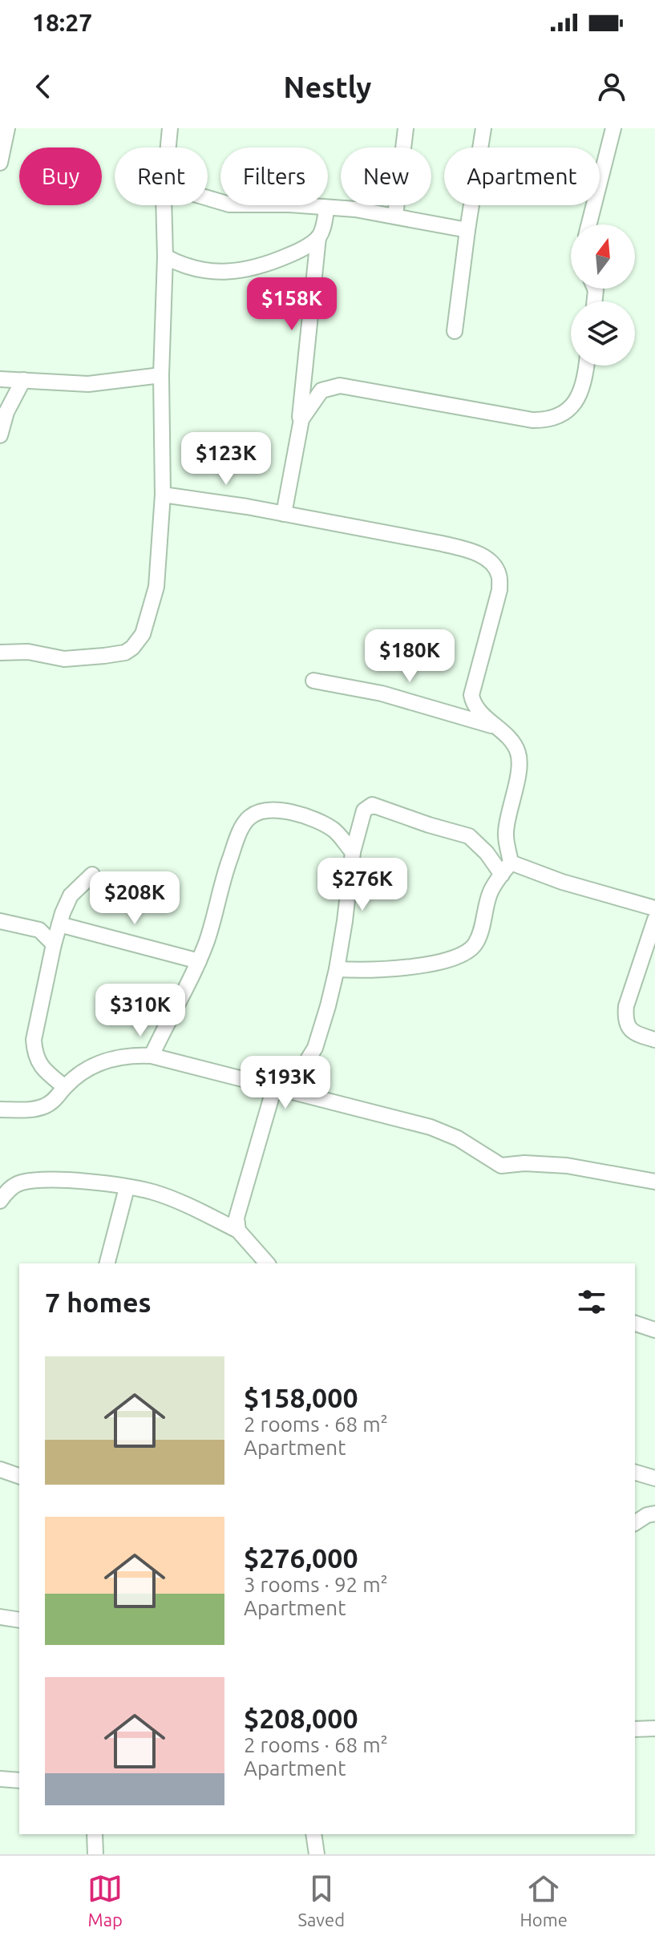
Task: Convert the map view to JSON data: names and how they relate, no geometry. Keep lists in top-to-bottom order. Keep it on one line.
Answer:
{"north":"top","page":{"status":"18:27","header":"Nestly","chip":["Buy","Rent","Filters","New","Apartment"],"price":["$158K","$123K","$180K","$276K","$208K","$310K","$193K"],"heading":"7 homes","list":[{"name":"$158,000","note":"2 rooms · 68 m² · Apartment"},{"name":"$276,000","note":"3 rooms · 92 m² · Apartment"},{"name":"$208,000","note":"2 rooms · 68 m² · Apartment"}],"tabs":["Map","Saved","Home"]}}
